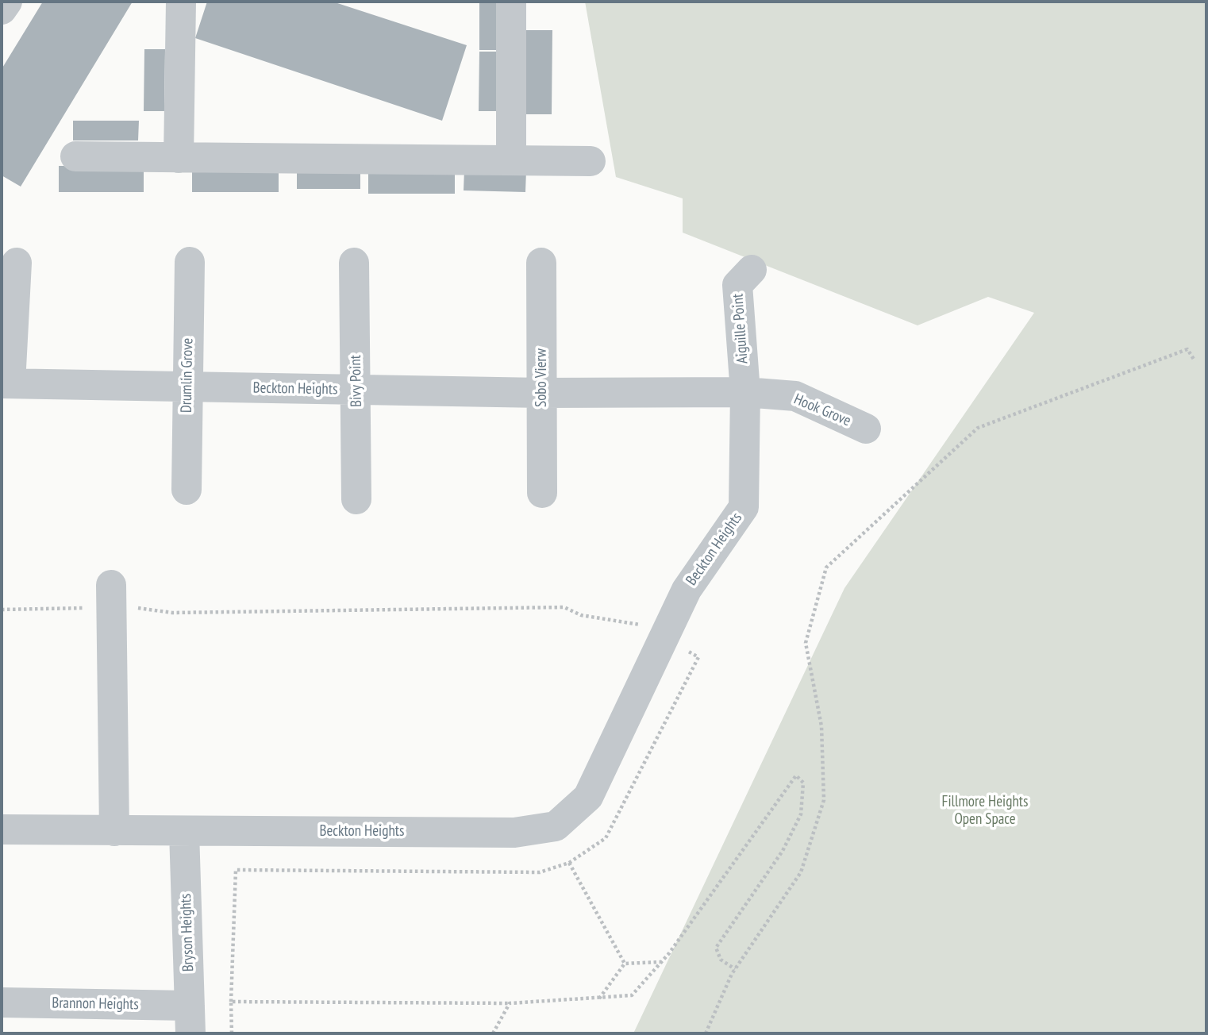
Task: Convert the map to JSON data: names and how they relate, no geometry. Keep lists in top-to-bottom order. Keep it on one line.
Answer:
{"streets":{"lane":["Aiguille Point","Drumlin Grove","Sobo Vierw","Bivy Point","Beckton Heights","Hook Grove","Bryson Heights","Brannon Heights"]},"crossings":[["Aiguille Point","Beckton Heights"],["Aiguille Point","Hook Grove"],["Drumlin Grove","Beckton Heights"],["Sobo Vierw","Beckton Heights"],["Bivy Point","Beckton Heights"],["Beckton Heights","Hook Grove"],["Beckton Heights","Bryson Heights"],["Bryson Heights","Brannon Heights"]],"parks":["Fillmore Heights Open Space"]}
